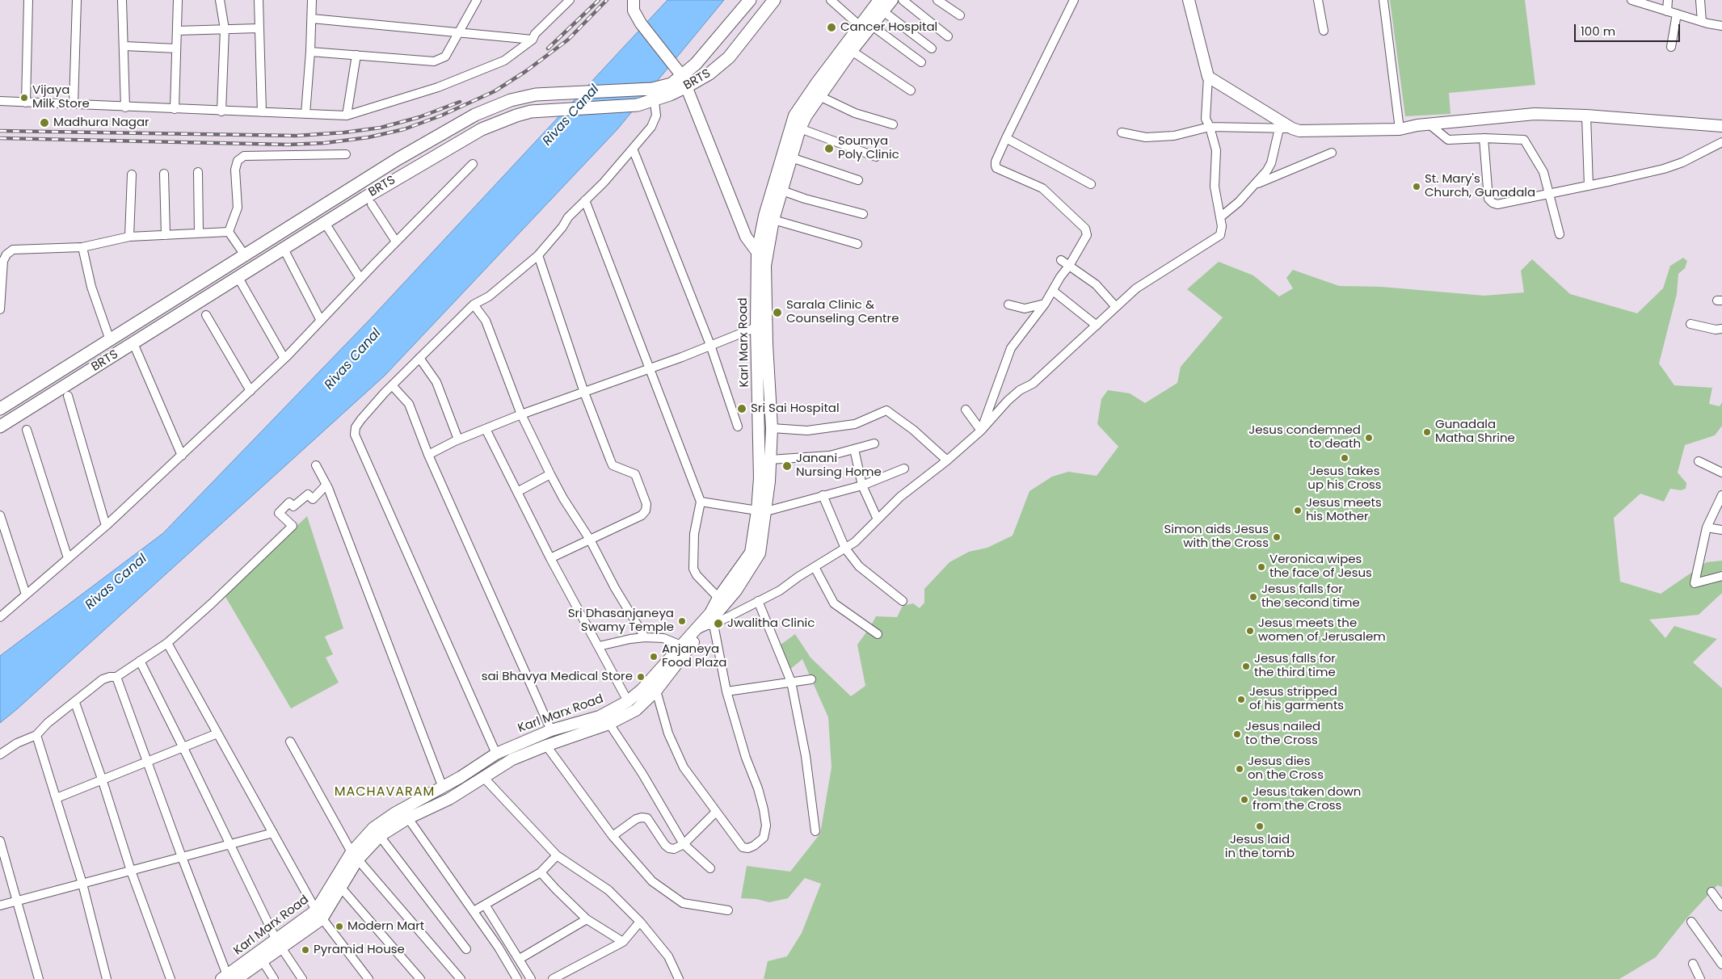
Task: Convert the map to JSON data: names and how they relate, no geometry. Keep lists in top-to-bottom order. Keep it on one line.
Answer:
{"streets":{"main road":["BRTS","Karl Marx Road"]},"districts":["MACHAVARAM"],"water":["Rivas Canal"],"places":["Cancer Hospital","Vijaya Milk Store","Madhura Nagar","Soumya Poly Clinic","St. Mary's Church, Gunadala","Sarala Clinic & Counseling Centre","Sri Sai Hospital","Gunadala Matha Shrine","Jesus condemned to death","Jesus takes up his Cross","Janani Nursing Home","Jesus meets his Mother","Simon aids Jesus with the Cross","Veronica wipes the face of Jesus","Jesus falls for the second time","Sri Dhasanjaneya Swamy Temple","Jwalitha Clinic","Jesus meets the women of Jerusalem","Anjaneya Food Plaza","Jesus falls for the third time","sai Bhavya Medical Store","Jesus stripped of his garments","Jesus nailed to the Cross","Jesus dies on the Cross","Jesus taken down from the Cross","Jesus laid in the tomb","Modern Mart","Pyramid House"],"scale_bar":"100 m"}
